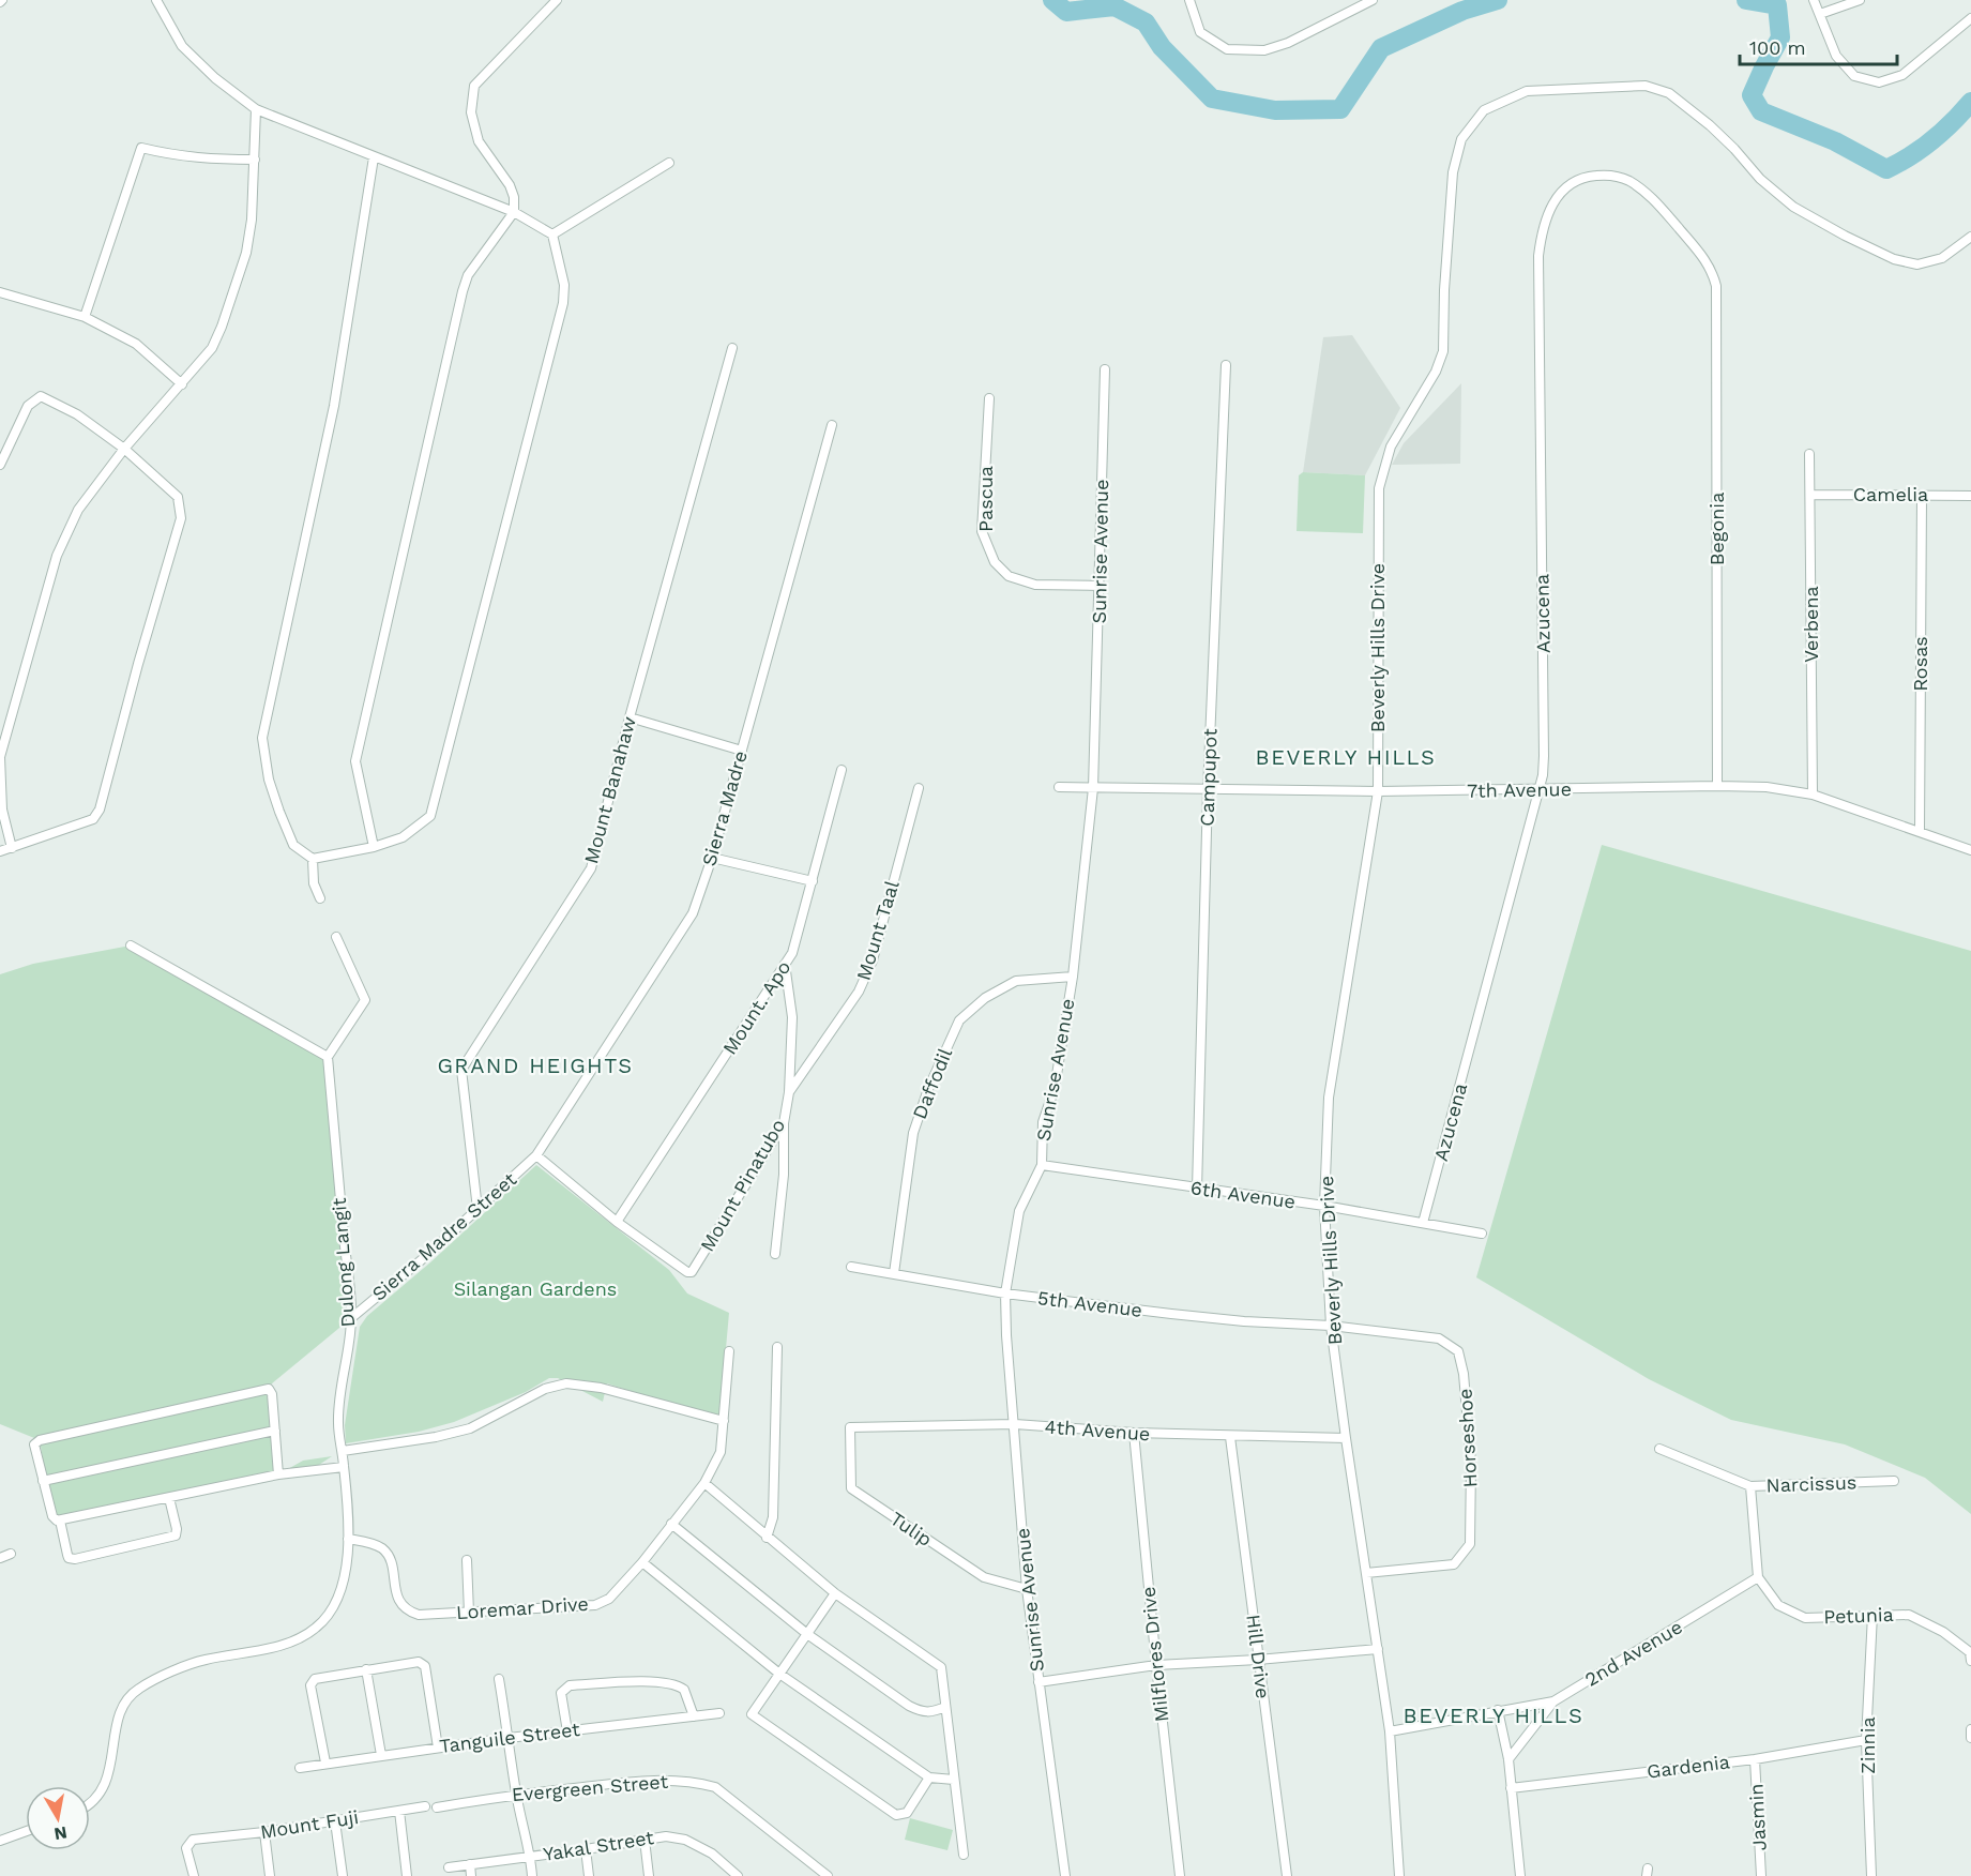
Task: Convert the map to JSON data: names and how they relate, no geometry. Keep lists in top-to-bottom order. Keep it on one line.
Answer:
{"streets":{"street":["Camelia","Pascua","Begonia","Sunrise Avenue","Azucena","Verbena","Beverly Hills Drive","Rosas","Campupot","Mount Banahaw","7th Avenue","Sierra Madre","Mount Taal","Mount. Apo","Daffodil","Mount Pinatubo","6th Avenue","Sierra Madre Street","Dulong Langit","5th Avenue","4th Avenue","Horseshoe","Narcissus","Tulip","Loremar Drive","Petunia","2nd Avenue","Milflores Drive","Hill Drive","Tanguile Street","Zinnia","Gardenia","Evergreen Street","Jasmin","Mount Fuji","Yakal Street"]},"crossings":[["Camelia","Verbena"],["Camelia","Rosas"],["Pascua","Sunrise Avenue"],["Begonia","Azucena"],["Begonia","7th Avenue"],["Sunrise Avenue","7th Avenue"],["Sunrise Avenue","Daffodil"],["Sunrise Avenue","6th Avenue"],["Sunrise Avenue","5th Avenue"],["Sunrise Avenue","4th Avenue"],["Sunrise Avenue","Tulip"],["Azucena","7th Avenue"],["Azucena","6th Avenue"],["Verbena","7th Avenue"],["Beverly Hills Drive","7th Avenue"],["Beverly Hills Drive","6th Avenue"],["Beverly Hills Drive","5th Avenue"],["Beverly Hills Drive","4th Avenue"],["Beverly Hills Drive","Horseshoe"],["Beverly Hills Drive","2nd Avenue"],["Rosas","7th Avenue"],["Campupot","7th Avenue"],["Campupot","6th Avenue"],["Mount Banahaw","Sierra Madre Street"],["Sierra Madre","Sierra Madre Street"],["Mount Taal","Mount Pinatubo"],["Mount. Apo","Mount Pinatubo"],["Daffodil","5th Avenue"],["Sierra Madre Street","Dulong Langit"],["Dulong Langit","Loremar Drive"],["5th Avenue","Horseshoe"],["4th Avenue","Tulip"],["4th Avenue","Milflores Drive"],["4th Avenue","Hill Drive"],["Petunia","2nd Avenue"],["Petunia","Zinnia"],["Zinnia","Gardenia"],["Gardenia","Jasmin"]],"districts":["BEVERLY HILLS","GRAND HEIGHTS","BEVERLY HILLS"],"parks":["Silangan Gardens"],"scale_bar":"100 m","north":"bottom"}
